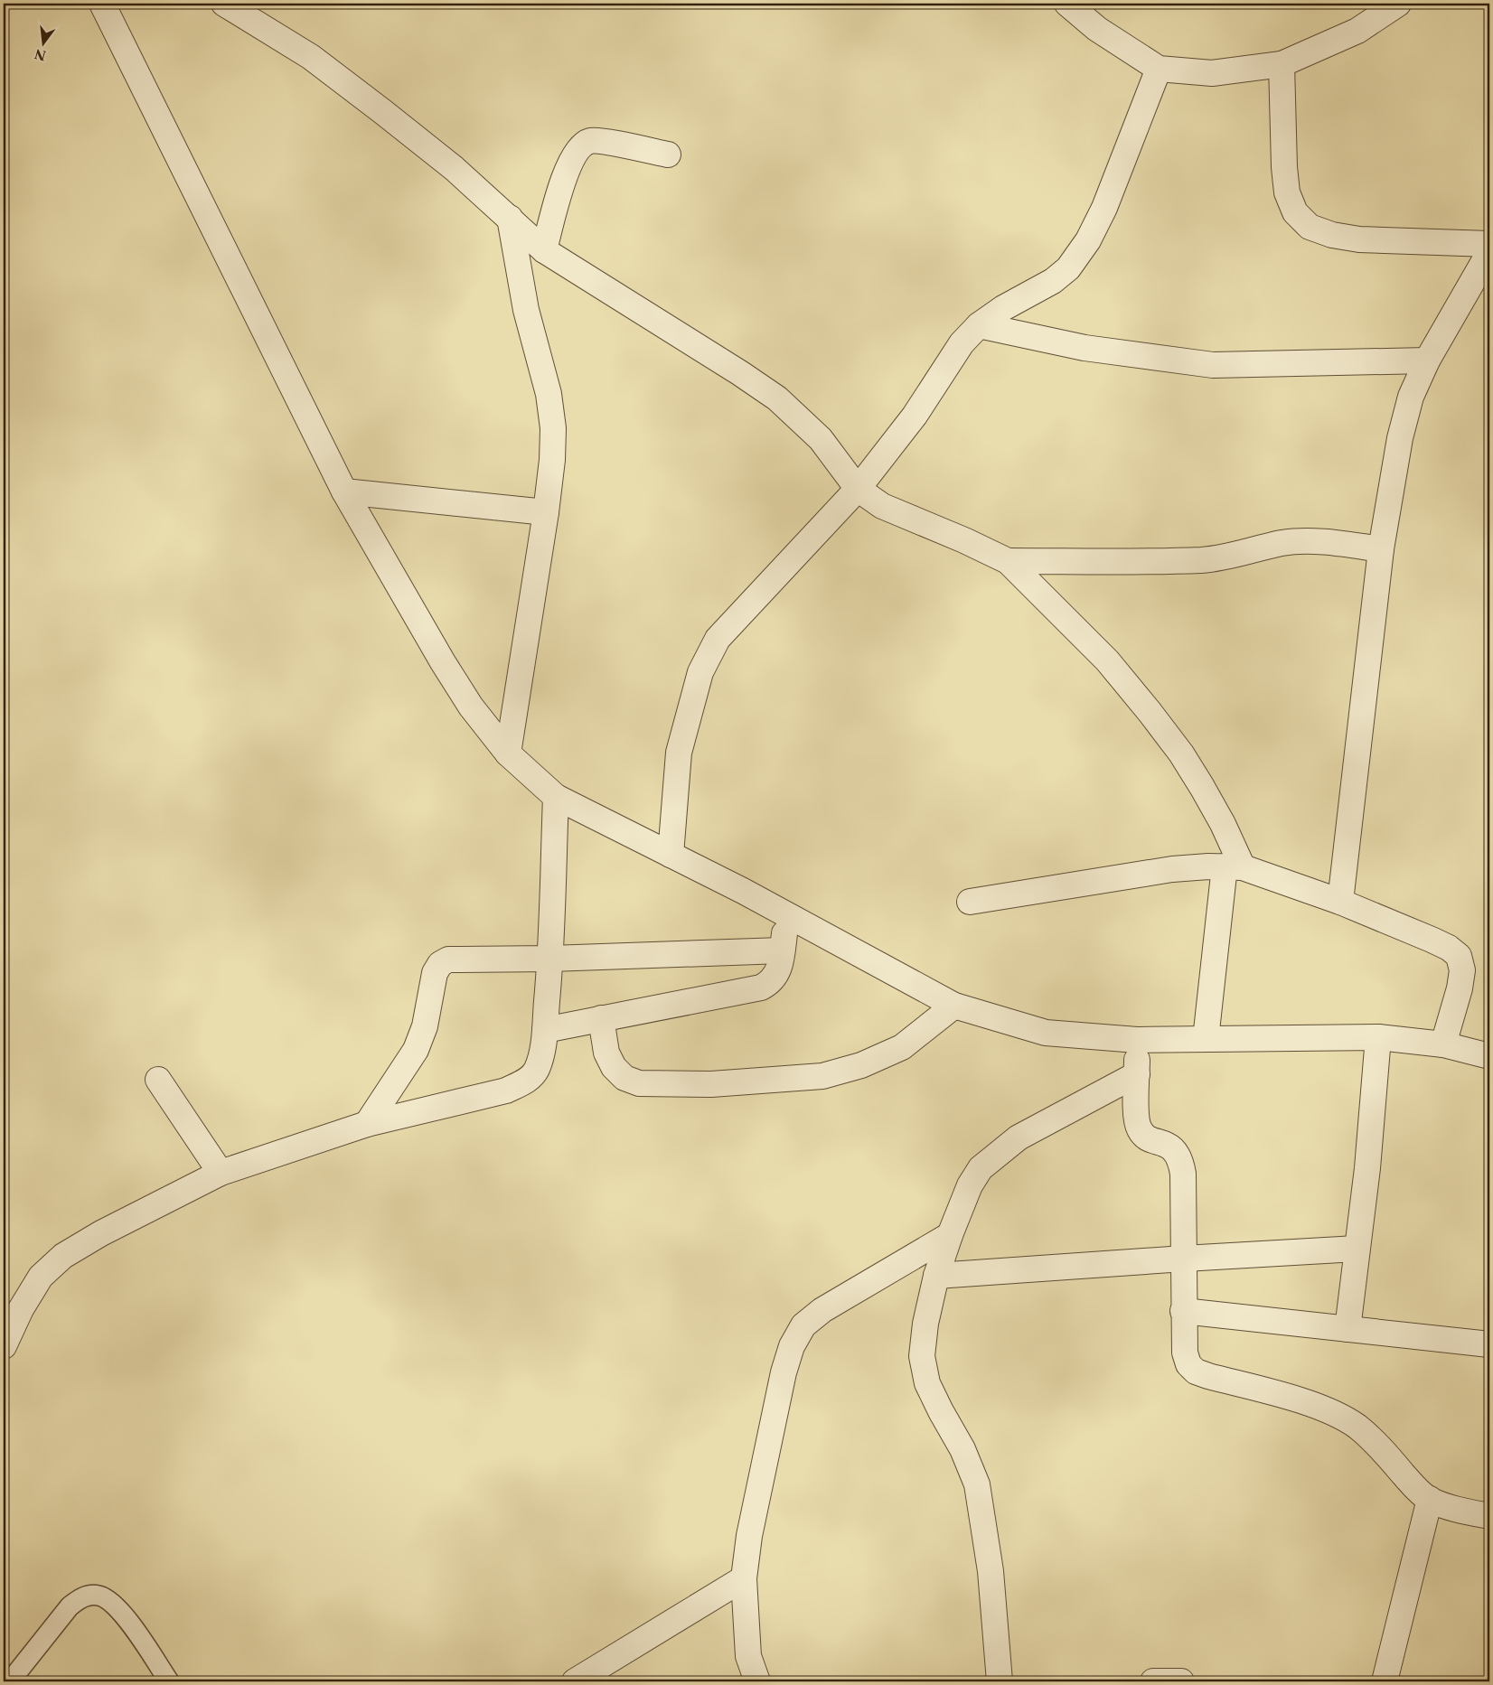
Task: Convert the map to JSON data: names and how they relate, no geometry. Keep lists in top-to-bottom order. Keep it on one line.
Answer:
{"north":"bottom"}
